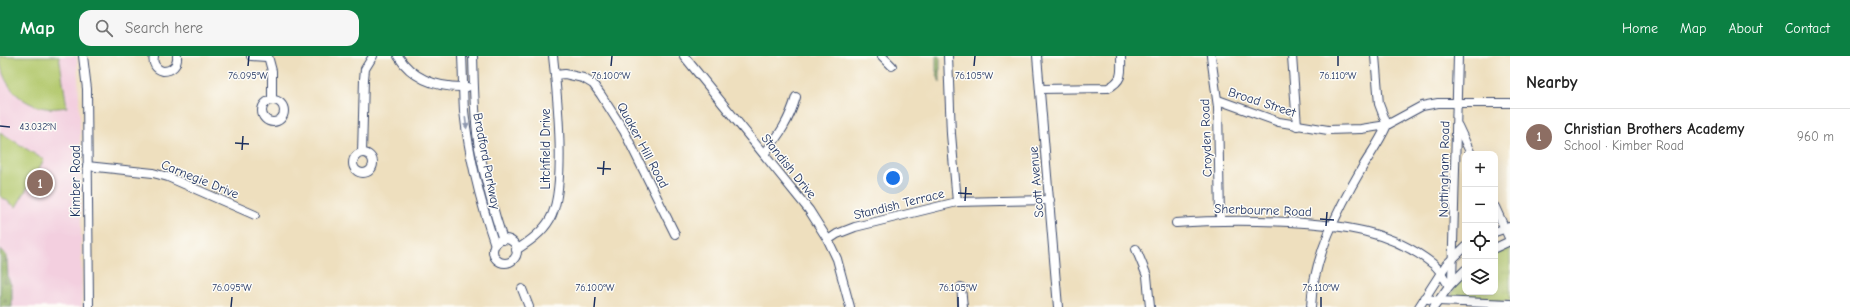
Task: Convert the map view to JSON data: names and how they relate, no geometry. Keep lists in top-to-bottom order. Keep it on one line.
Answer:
{"streets":{"street":["Broad Street","Croyden Road","Quaker Hill Road","Litchfield Drive","Bradford Parkway","Standish Drive","Nottingham Road","Carnegie Drive","Kimber Road","Scott Avenue","Standish Terrace","Sherbourne Road"]},"crossings":[["Broad Street","Croyden Road"],["Broad Street","Nottingham Road"],["Croyden Road","Sherbourne Road"],["Quaker Hill Road","Litchfield Drive"],["Litchfield Drive","Bradford Parkway"],["Standish Drive","Standish Terrace"],["Nottingham Road","Sherbourne Road"],["Carnegie Drive","Kimber Road"],["Scott Avenue","Standish Terrace"]],"page":{"header":"Map","search":"Search here","nav":["Home","Map","About","Contact"],"heading":"Nearby","list":[{"mark":"1","name":"Christian Brothers Academy","note":"School · Kimber Road","value":"960 m"}],"map_buttons":["+","−"],"pins":"1"},"coordinates":["76.095°W","76.100°W","76.105°W","76.110°W","43.032°N"]}
